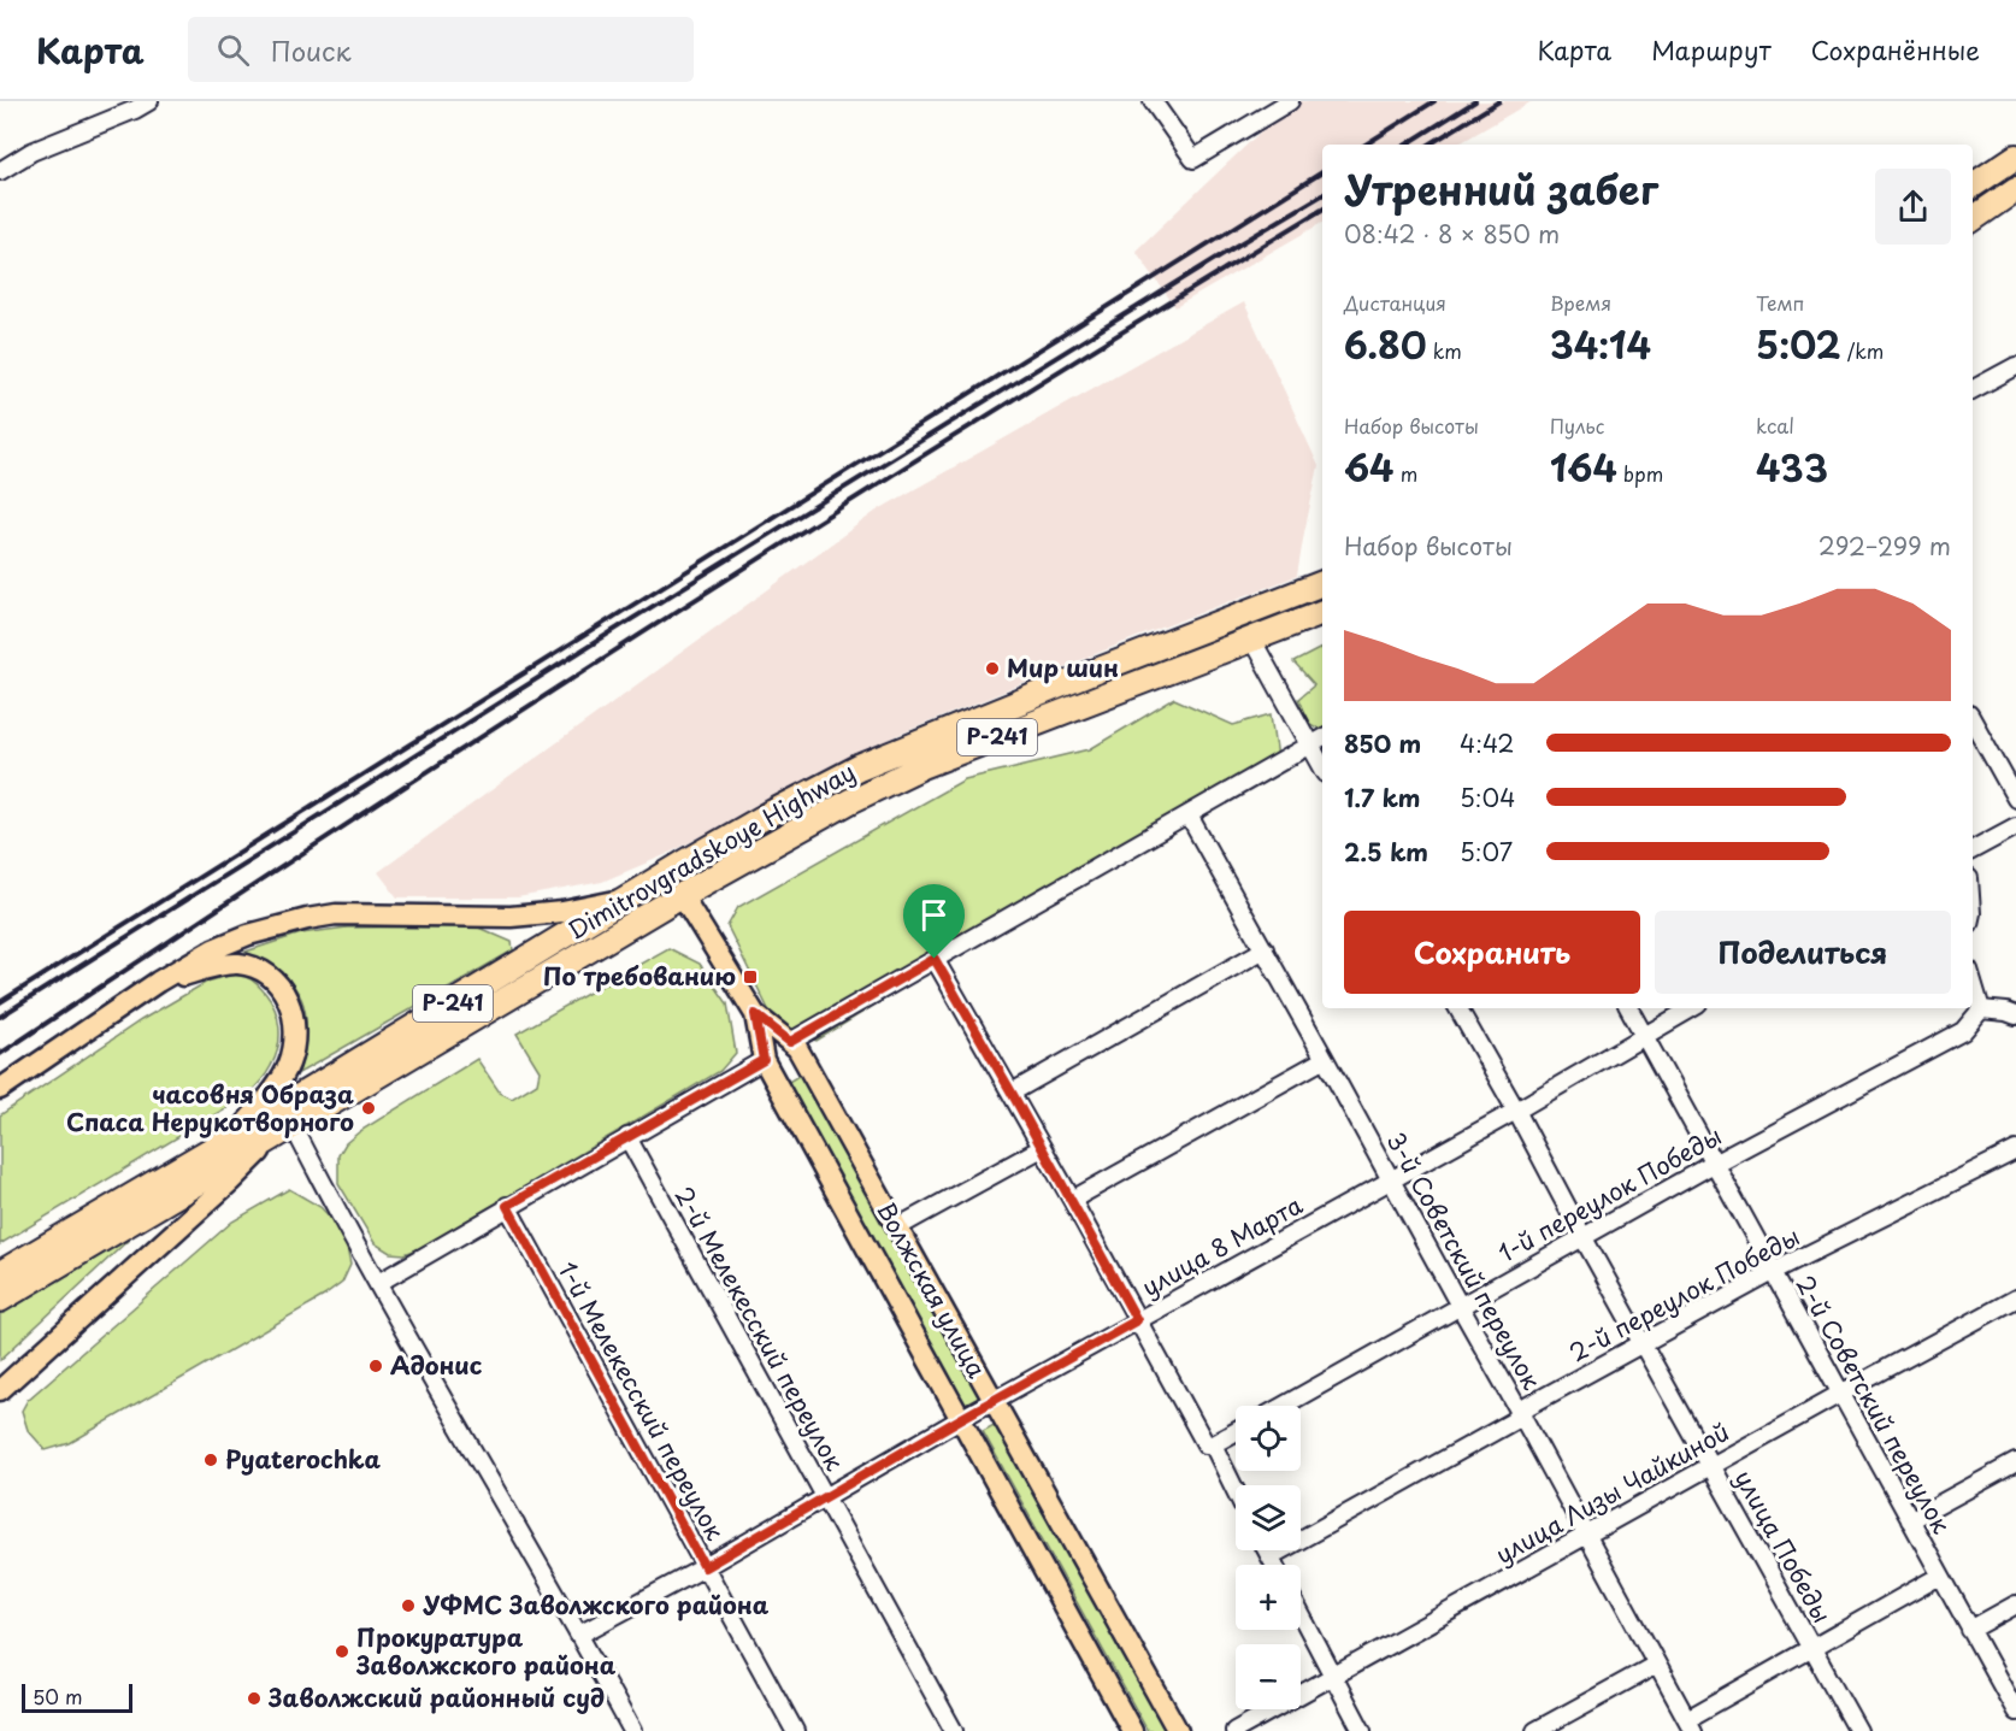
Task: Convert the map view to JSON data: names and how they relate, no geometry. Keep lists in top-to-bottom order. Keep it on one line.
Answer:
{"streets":{"highway":["Р-241","Dimitrovgradskoye Highway","Волжская улица"],"street":["1-й переулок Победы","улица 8 Марта","3-й Советский переулок","2-й переулок Победы","2-й Мелекесский переулок","1-й Мелекесский переулок","2-й Советский переулок","улица Лизы Чайкиной","улица Победы"]},"crossings":[["Р-241","Dimitrovgradskoye Highway"],["Dimitrovgradskoye Highway","Волжская улица"],["1-й переулок Победы","3-й Советский переулок"],["1-й переулок Победы","2-й Советский переулок"],["1-й переулок Победы","улица Победы"],["улица 8 Марта","3-й Советский переулок"],["улица 8 Марта","Волжская улица"],["улица 8 Марта","2-й Мелекесский переулок"],["улица 8 Марта","1-й Мелекесский переулок"],["улица 8 Марта","2-й Советский переулок"],["улица 8 Марта","улица Победы"],["3-й Советский переулок","2-й переулок Победы"],["3-й Советский переулок","улица Лизы Чайкиной"],["2-й переулок Победы","2-й Советский переулок"],["2-й переулок Победы","улица Победы"],["2-й Советский переулок","улица Лизы Чайкиной"],["улица Лизы Чайкиной","улица Победы"]],"places":{"other":["Мир шин","часовня Образа Спаса Нерукотворного","Адонис","Pyaterochka","УФМС Заволжского района","Прокуратура Заволжского района","Заволжский районный суд"],"transit":["По требованию"]},"scale_bar":"50 m","page":{"header":"Карта","search":"Поиск","nav":["Карта","Маршрут","Сохранённые"],"heading":["Утренний забег","08:42 · 8 × 850 m"],"stats":[["Дистанция","6.80 km"],["Время","34:14"],["Темп","5:02 /km"],["Набор высоты","64 m"],["Пульс","164 bpm"],["kcal","433"]],"chart":["Набор высоты","292–299 m"],"list":[{"name":"850 m","note":"4:42"},{"name":"1.7 km","note":"5:04"},{"name":"2.5 km","note":"5:07"}],"buttons":["Сохранить","Поделиться"],"map_buttons":["+","−"],"scale":"50 m"}}
